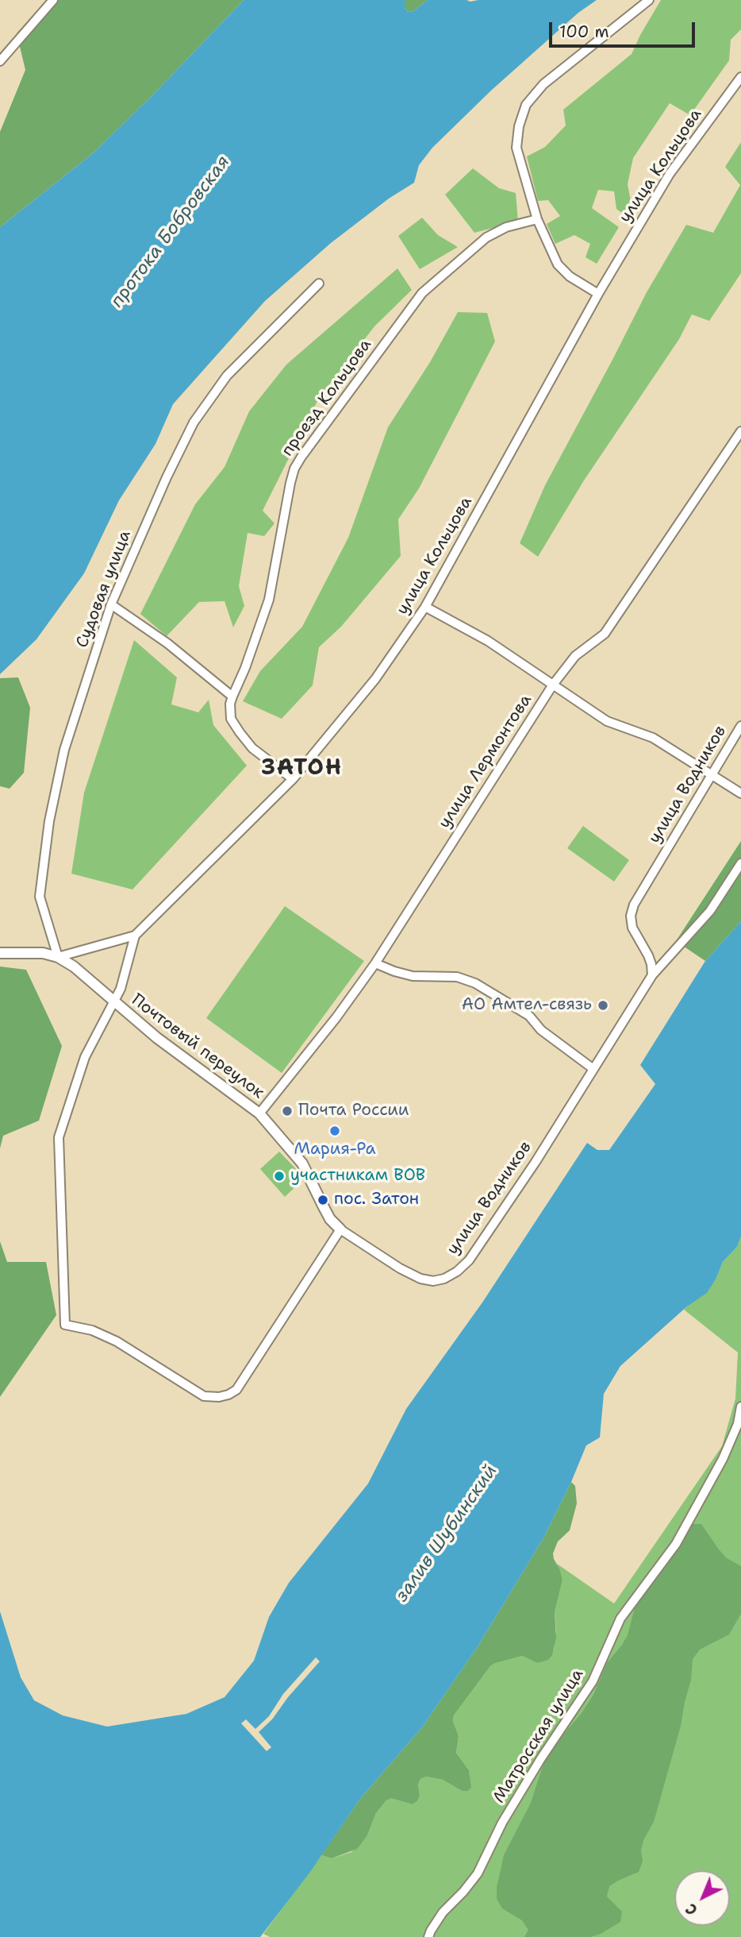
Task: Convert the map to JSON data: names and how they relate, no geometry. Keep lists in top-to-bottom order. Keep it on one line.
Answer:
{"streets":{"street":["улица Кольцова","проезд Кольцова","Судовая улица","улица Лермонтова","улица Водников","Почтовый переулок","Матросская улица"]},"crossings":[["улица Кольцова","проезд Кольцова"],["улица Кольцова","Судовая улица"],["улица Кольцова","Почтовый переулок"],["Судовая улица","Почтовый переулок"],["улица Лермонтова","Почтовый переулок"],["улица Водников","Почтовый переулок"]],"districts":["ЗАТОН"],"water":["протока Бобровская","залив Шубинский"],"places":["АО Амтел-связь","Почта России","Мария-Ра","участникам ВОВ","пос. Затон"],"scale_bar":"100 m","north":"bottom left"}
